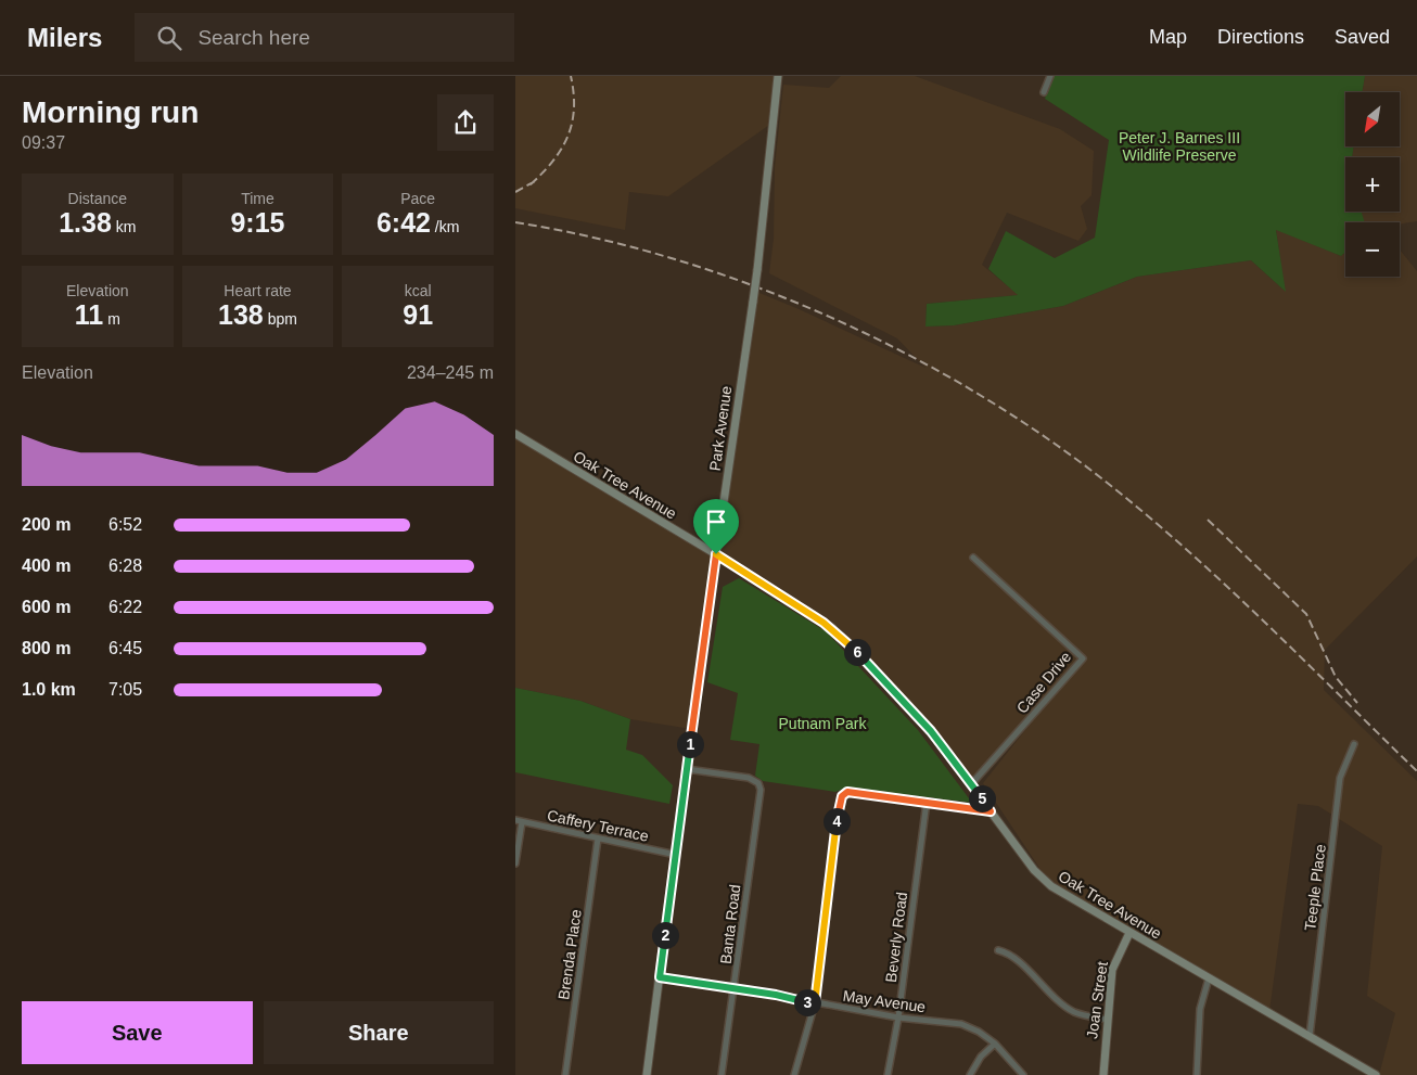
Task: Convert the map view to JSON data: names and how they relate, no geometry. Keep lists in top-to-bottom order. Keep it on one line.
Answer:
{"streets":{"street":["Park Avenue","Oak Tree Avenue","Case Drive","Caffery Terrace","Teeple Place","Banta Road","Beverly Road","Brenda Place","Joan Street","May Avenue"]},"crossings":[["Park Avenue","Oak Tree Avenue"],["Park Avenue","Caffery Terrace"],["Park Avenue","Banta Road"],["Park Avenue","May Avenue"],["Oak Tree Avenue","Case Drive"],["Oak Tree Avenue","Teeple Place"],["Oak Tree Avenue","Joan Street"],["Caffery Terrace","Brenda Place"],["Banta Road","May Avenue"],["Beverly Road","May Avenue"]],"parks":["Peter J. Barnes III Wildlife Preserve","Putnam Park"],"north":"bottom left","page":{"header":"Milers","search":"Search here","nav":["Map","Directions","Saved"],"heading":["Morning run","09:37"],"map_buttons":["+","−"],"stats":[["Distance","1.38 km"],["Time","9:15"],["Pace","6:42 /km"],["Elevation","11 m"],["Heart rate","138 bpm"],["kcal","91"]],"chart":["Elevation","234–245 m"],"list":[{"name":"200 m","note":"6:52"},{"name":"400 m","note":"6:28"},{"name":"600 m","note":"6:22"},{"name":"800 m","note":"6:45"},{"name":"1.0 km","note":"7:05"}],"pins":["6","1","5","4","2","3"],"buttons":["Save","Share"]}}
